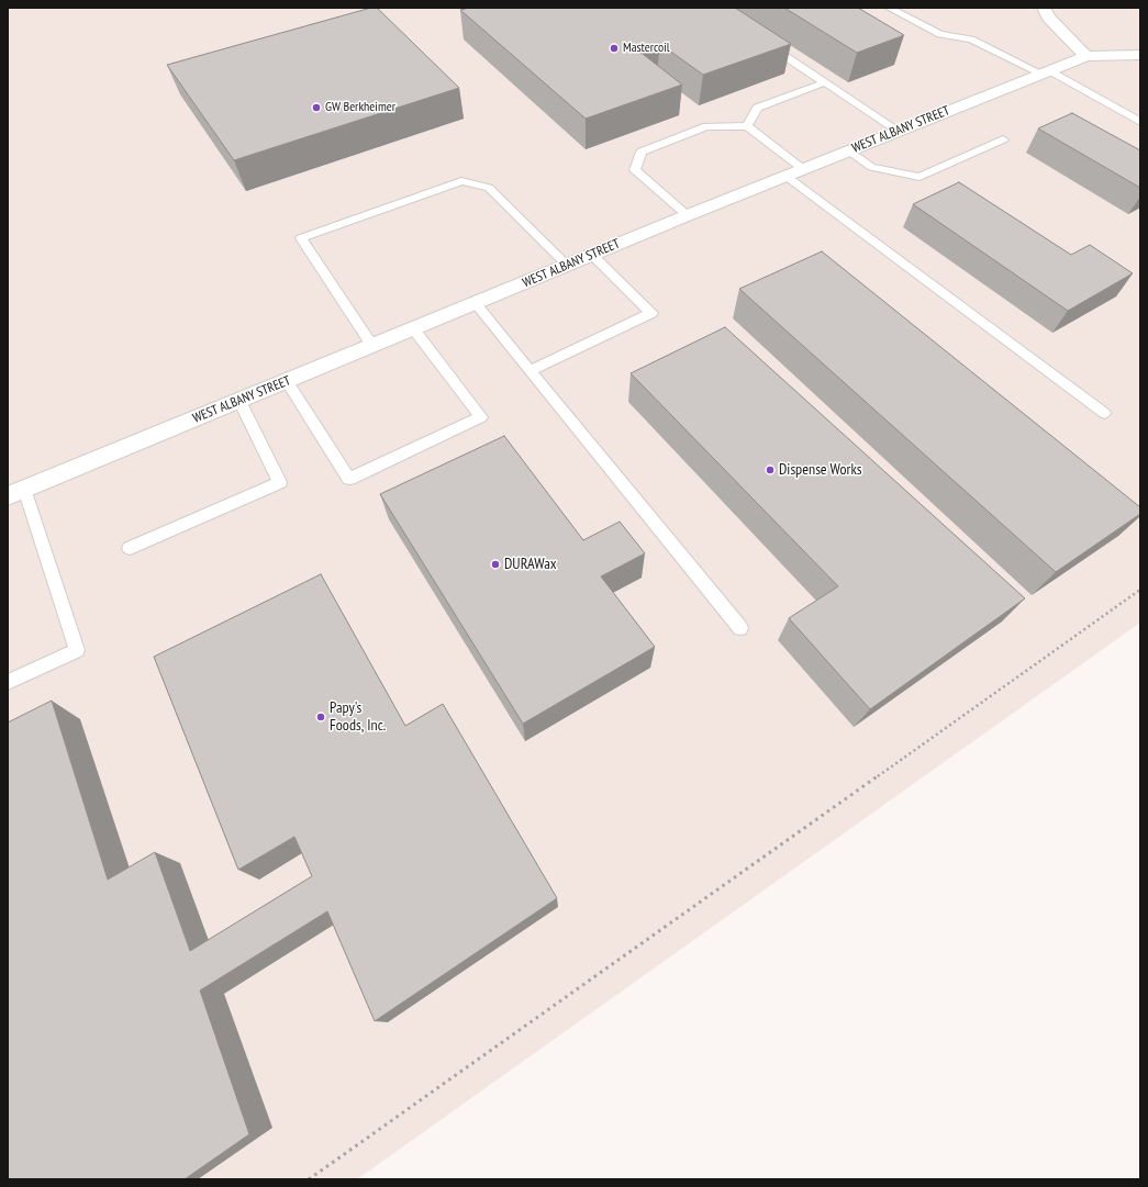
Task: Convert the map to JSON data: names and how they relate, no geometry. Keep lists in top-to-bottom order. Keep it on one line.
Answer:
{"streets":{"street":["WEST ALBANY STREET"]},"places":["Mastercoil","GW Berkheimer","Dispense Works","DURAWax","Papy's Foods, Inc."]}
